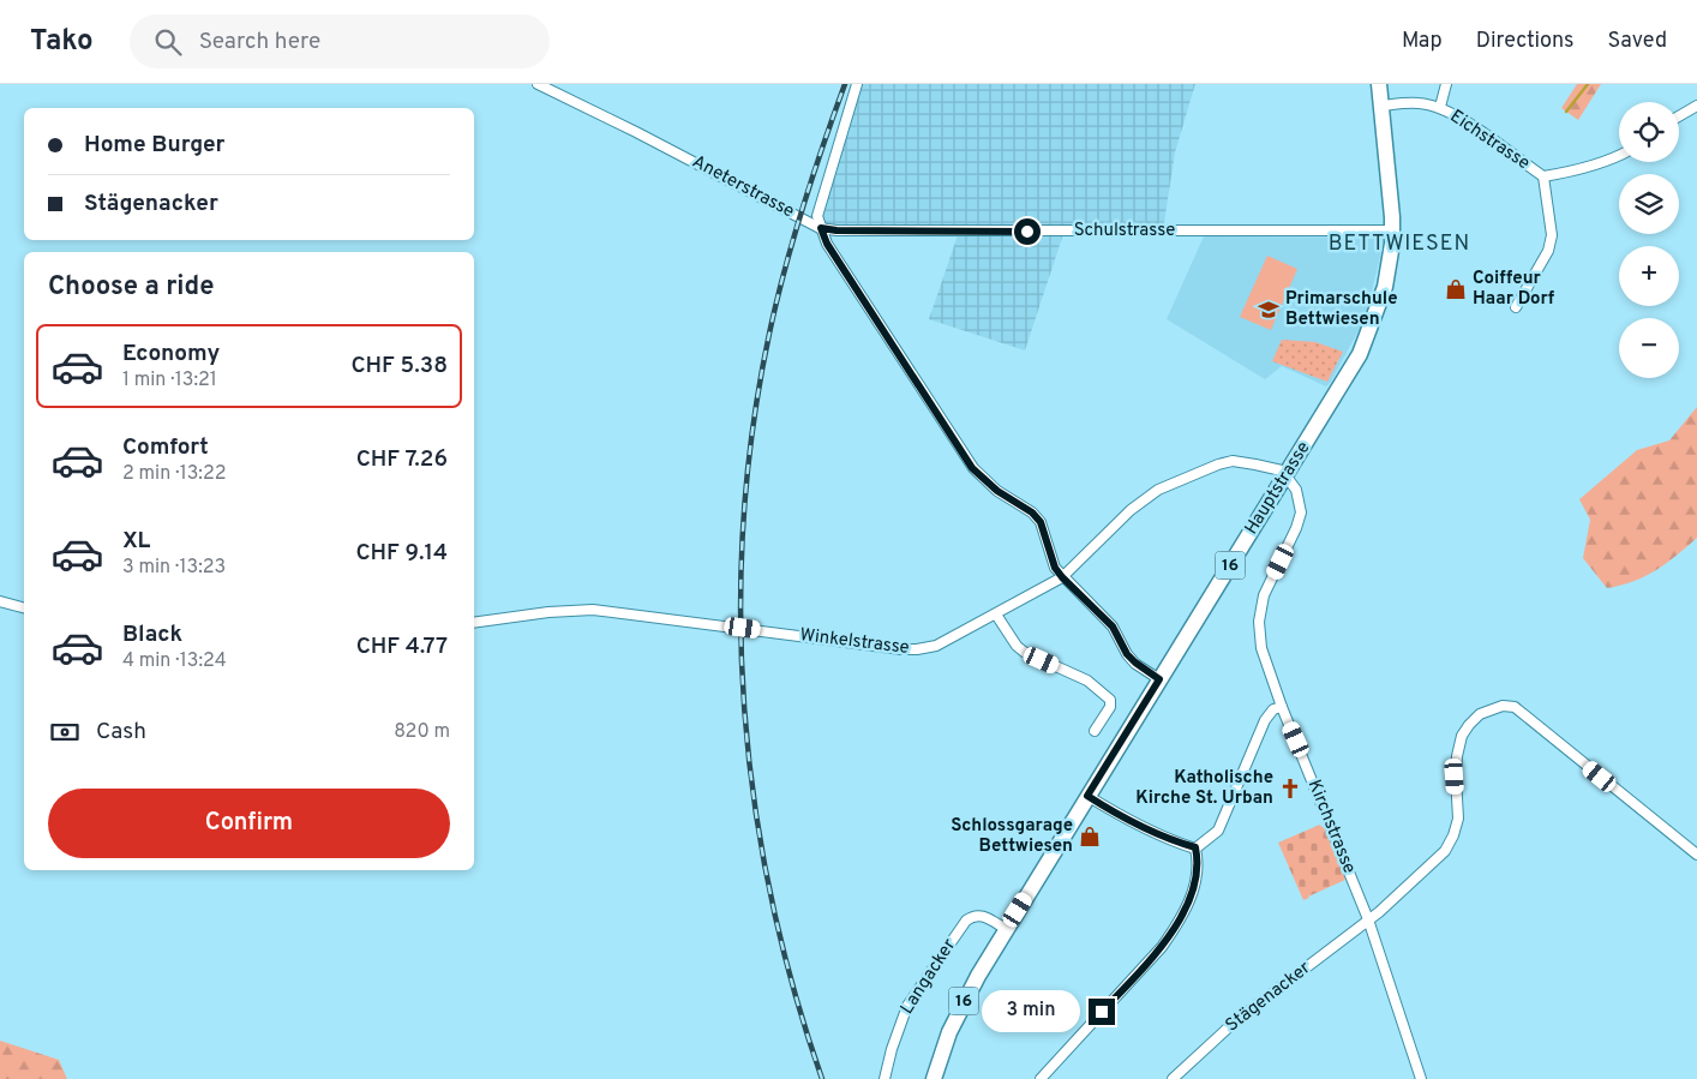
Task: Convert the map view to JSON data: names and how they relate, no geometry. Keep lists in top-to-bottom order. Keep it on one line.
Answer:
{"streets":{"main road":["Hauptstrasse","16"],"street":["Eichstrasse","Aneterstrasse","Schulstrasse","Winkelstrasse","Kirchstrasse","Langacker","Stägenacker"]},"crossings":[["Eichstrasse","Hauptstrasse"],["Aneterstrasse","Schulstrasse"],["Schulstrasse","Hauptstrasse"],["Hauptstrasse","Winkelstrasse"],["Hauptstrasse","Kirchstrasse"],["Hauptstrasse","Langacker"],["Winkelstrasse","Kirchstrasse"],["Kirchstrasse","Stägenacker"]],"districts":["BETTWIESEN"],"places":{"shop":["Coiffeur Haar Dorf","Schlossgarage Bettwiesen"],"school or university":["Primarschule Bettwiesen"],"church":["Katholische Kirche St. Urban"]},"page":{"header":"Tako","search":"Search here","nav":["Map","Directions","Saved"],"map_buttons":["+","−"],"banner":["Home Burger","Stägenacker"],"heading":"Choose a ride","list":[{"name":"Economy","note":"1 min · 13:21","value":"CHF 5.38"},{"name":"Comfort","note":"2 min · 13:22","value":"CHF 7.26"},{"name":"XL","note":"3 min · 13:23","value":"CHF 9.14"},{"name":"Black","note":"4 min · 13:24","value":"CHF 4.77"}],"pay":["Cash","820 m"],"buttons":"Confirm","bubble":"3 min"}}
